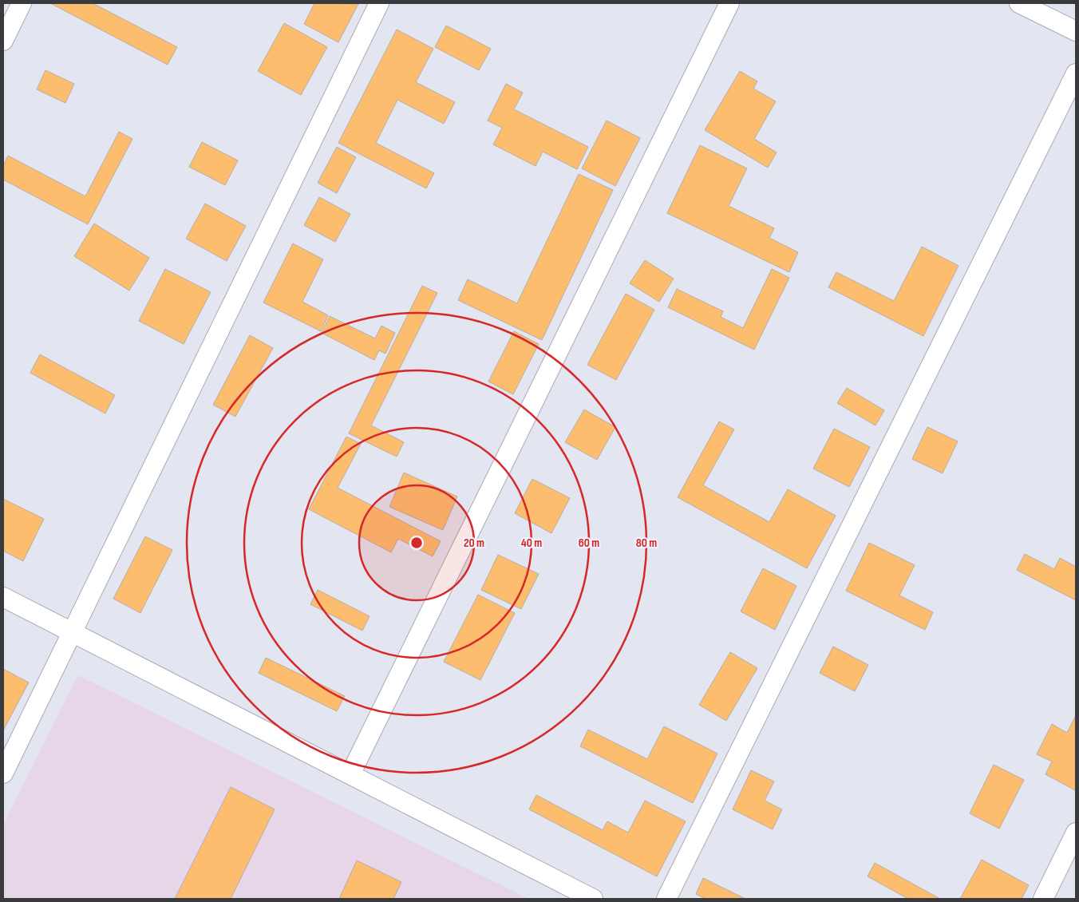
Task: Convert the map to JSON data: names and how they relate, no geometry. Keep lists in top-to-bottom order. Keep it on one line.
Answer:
{"rings":["20 m","40 m","60 m","80 m"]}
